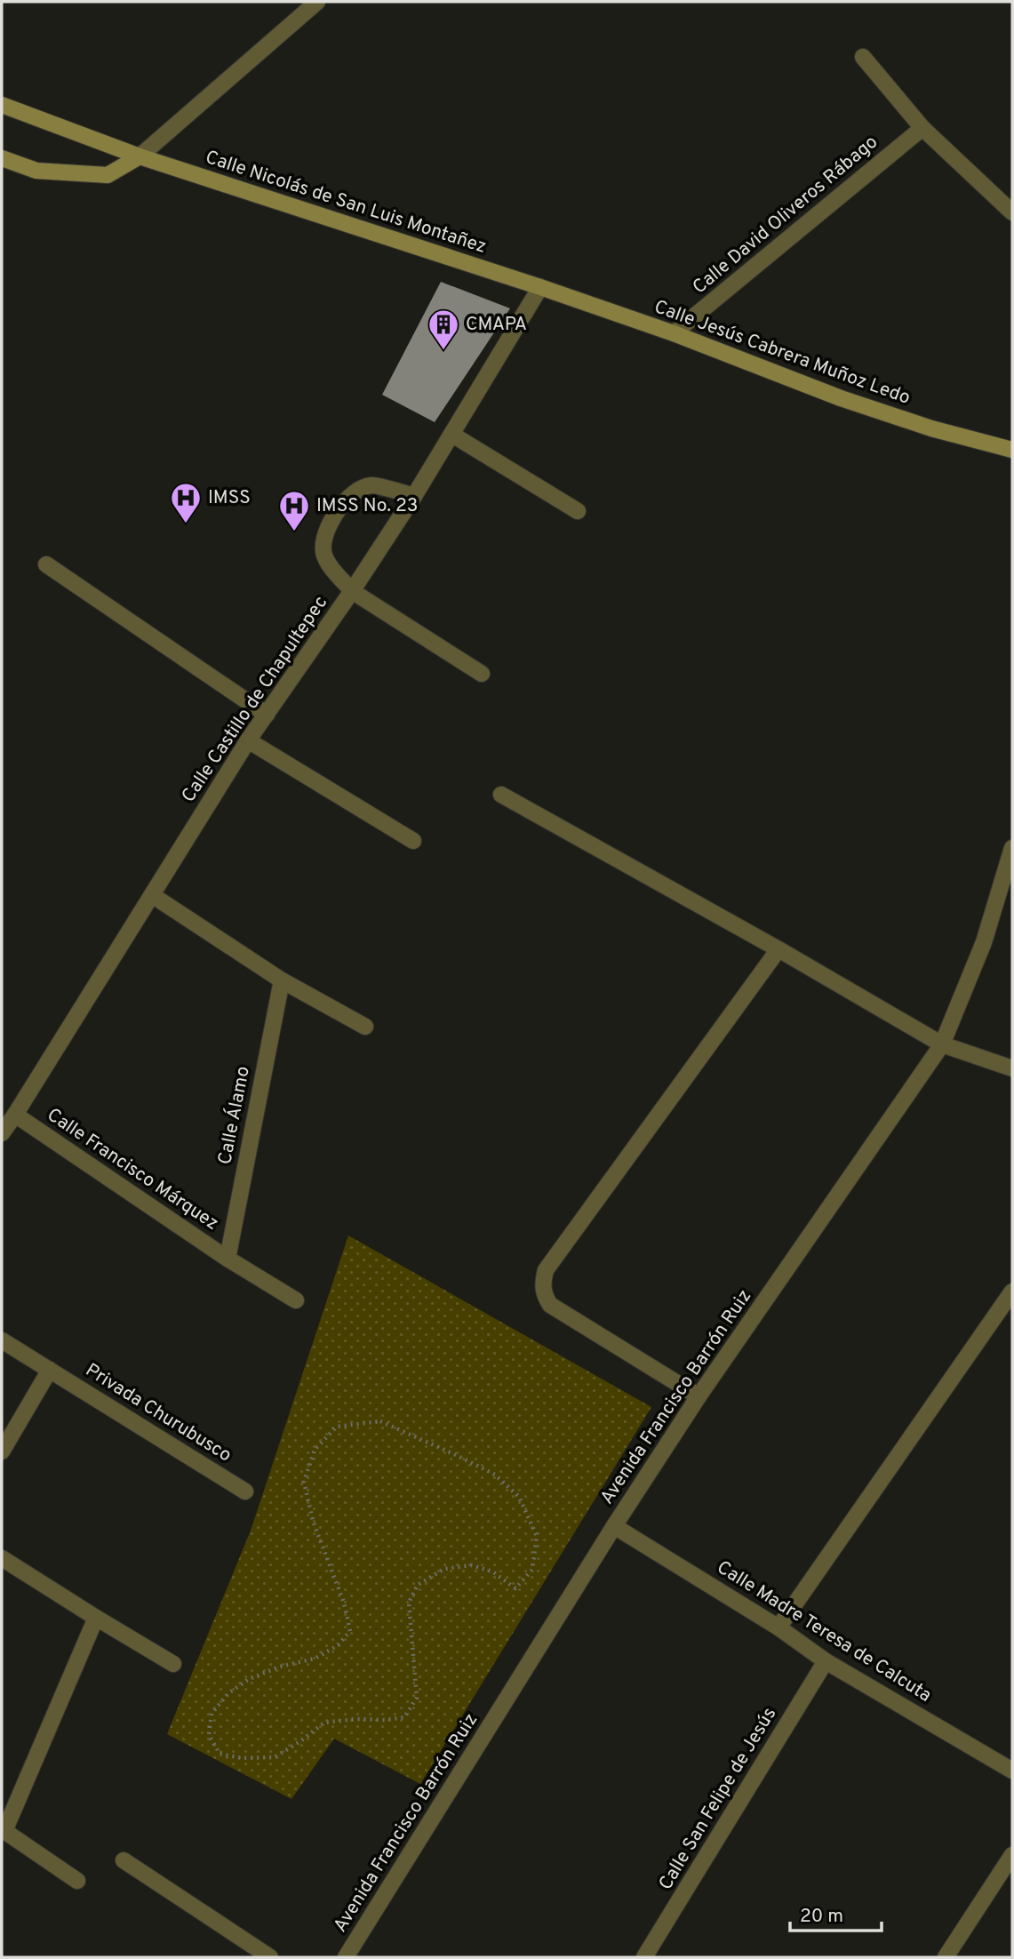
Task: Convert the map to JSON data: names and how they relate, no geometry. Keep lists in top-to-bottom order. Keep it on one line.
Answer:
{"streets":{"street":["Calle Nicolás de San Luis Montañez","Calle David Oliveros Rábago","Calle Jesús Cabrera Muñoz Ledo","Calle Castillo de Chapultepec","Calle Álamo","Calle Francisco Márquez","Avenida Francisco Barrón Ruiz","Privada Churubusco","Calle Madre Teresa de Calcuta","Calle San Felipe de Jesús"]},"crossings":[["Calle Nicolás de San Luis Montañez","Calle Jesús Cabrera Muñoz Ledo"],["Calle Nicolás de San Luis Montañez","Calle Castillo de Chapultepec"],["Calle David Oliveros Rábago","Calle Jesús Cabrera Muñoz Ledo"],["Calle Jesús Cabrera Muñoz Ledo","Calle Castillo de Chapultepec"],["Calle Castillo de Chapultepec","Calle Francisco Márquez"],["Calle Álamo","Calle Francisco Márquez"],["Avenida Francisco Barrón Ruiz","Calle Madre Teresa de Calcuta"],["Calle Madre Teresa de Calcuta","Calle San Felipe de Jesús"]],"places":{"building":["CMAPA"],"hospital":["IMSS","IMSS No. 23"]},"scale_bar":"20 m"}
